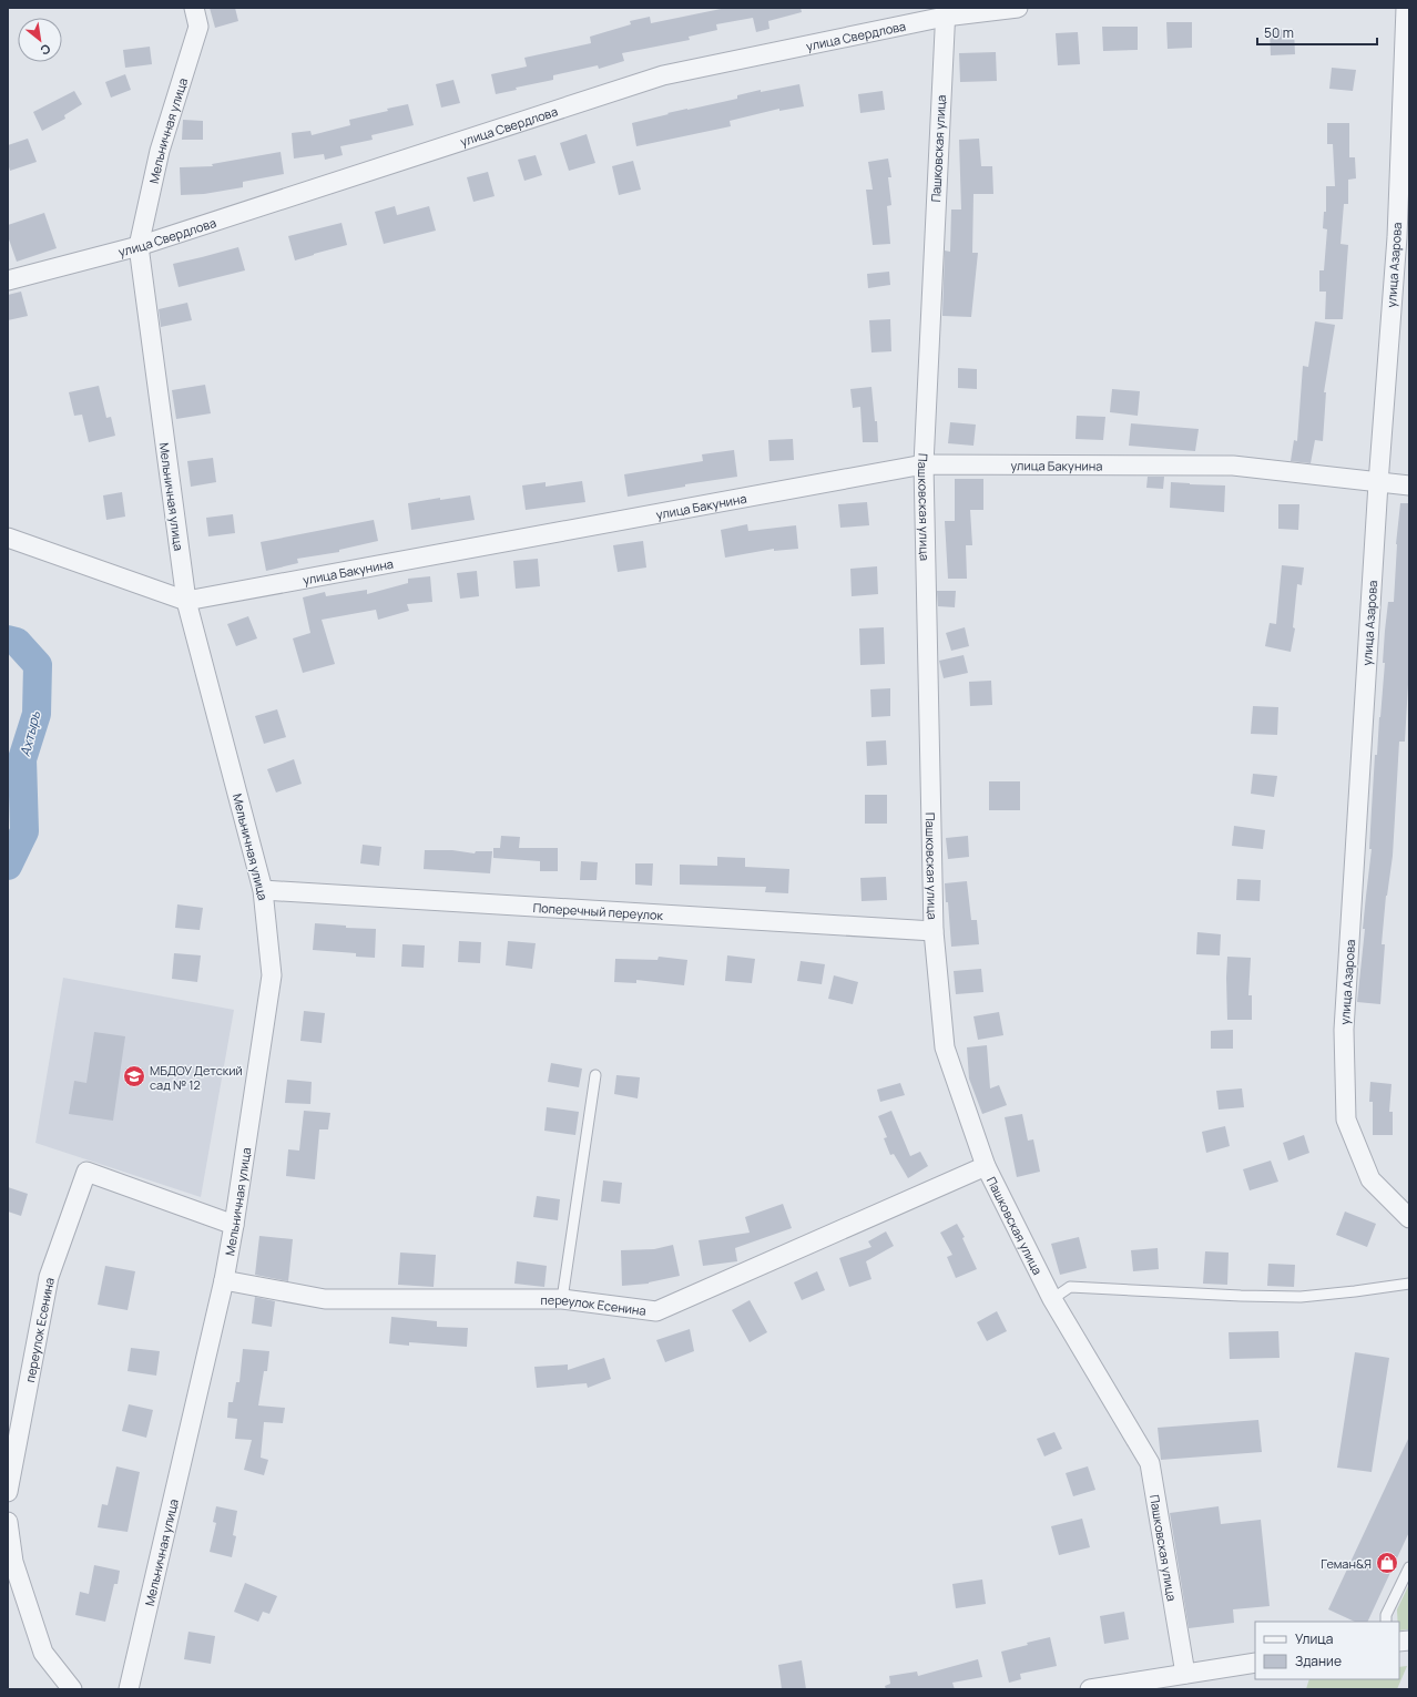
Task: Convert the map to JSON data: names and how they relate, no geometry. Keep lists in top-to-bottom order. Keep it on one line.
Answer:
{"streets":{"street":["улица Свердлова","Мельничная улица","Пашковская улица","улица Азарова","улица Бакунина","Поперечный переулок","переулок Есенина"]},"crossings":[["улица Свердлова","Мельничная улица"],["улица Свердлова","Пашковская улица"],["Мельничная улица","улица Бакунина"],["Мельничная улица","Поперечный переулок"],["Мельничная улица","переулок Есенина"],["Пашковская улица","улица Бакунина"],["Пашковская улица","Поперечный переулок"],["Пашковская улица","переулок Есенина"],["улица Азарова","улица Бакунина"]],"water":["Ахтырь"],"places":{"school or university":["МБДОУ Детский сад № 12"],"shop":["Геман&Я"]},"legend":["Улица","Здание"],"scale_bar":"50 m","north":"bottom right"}
